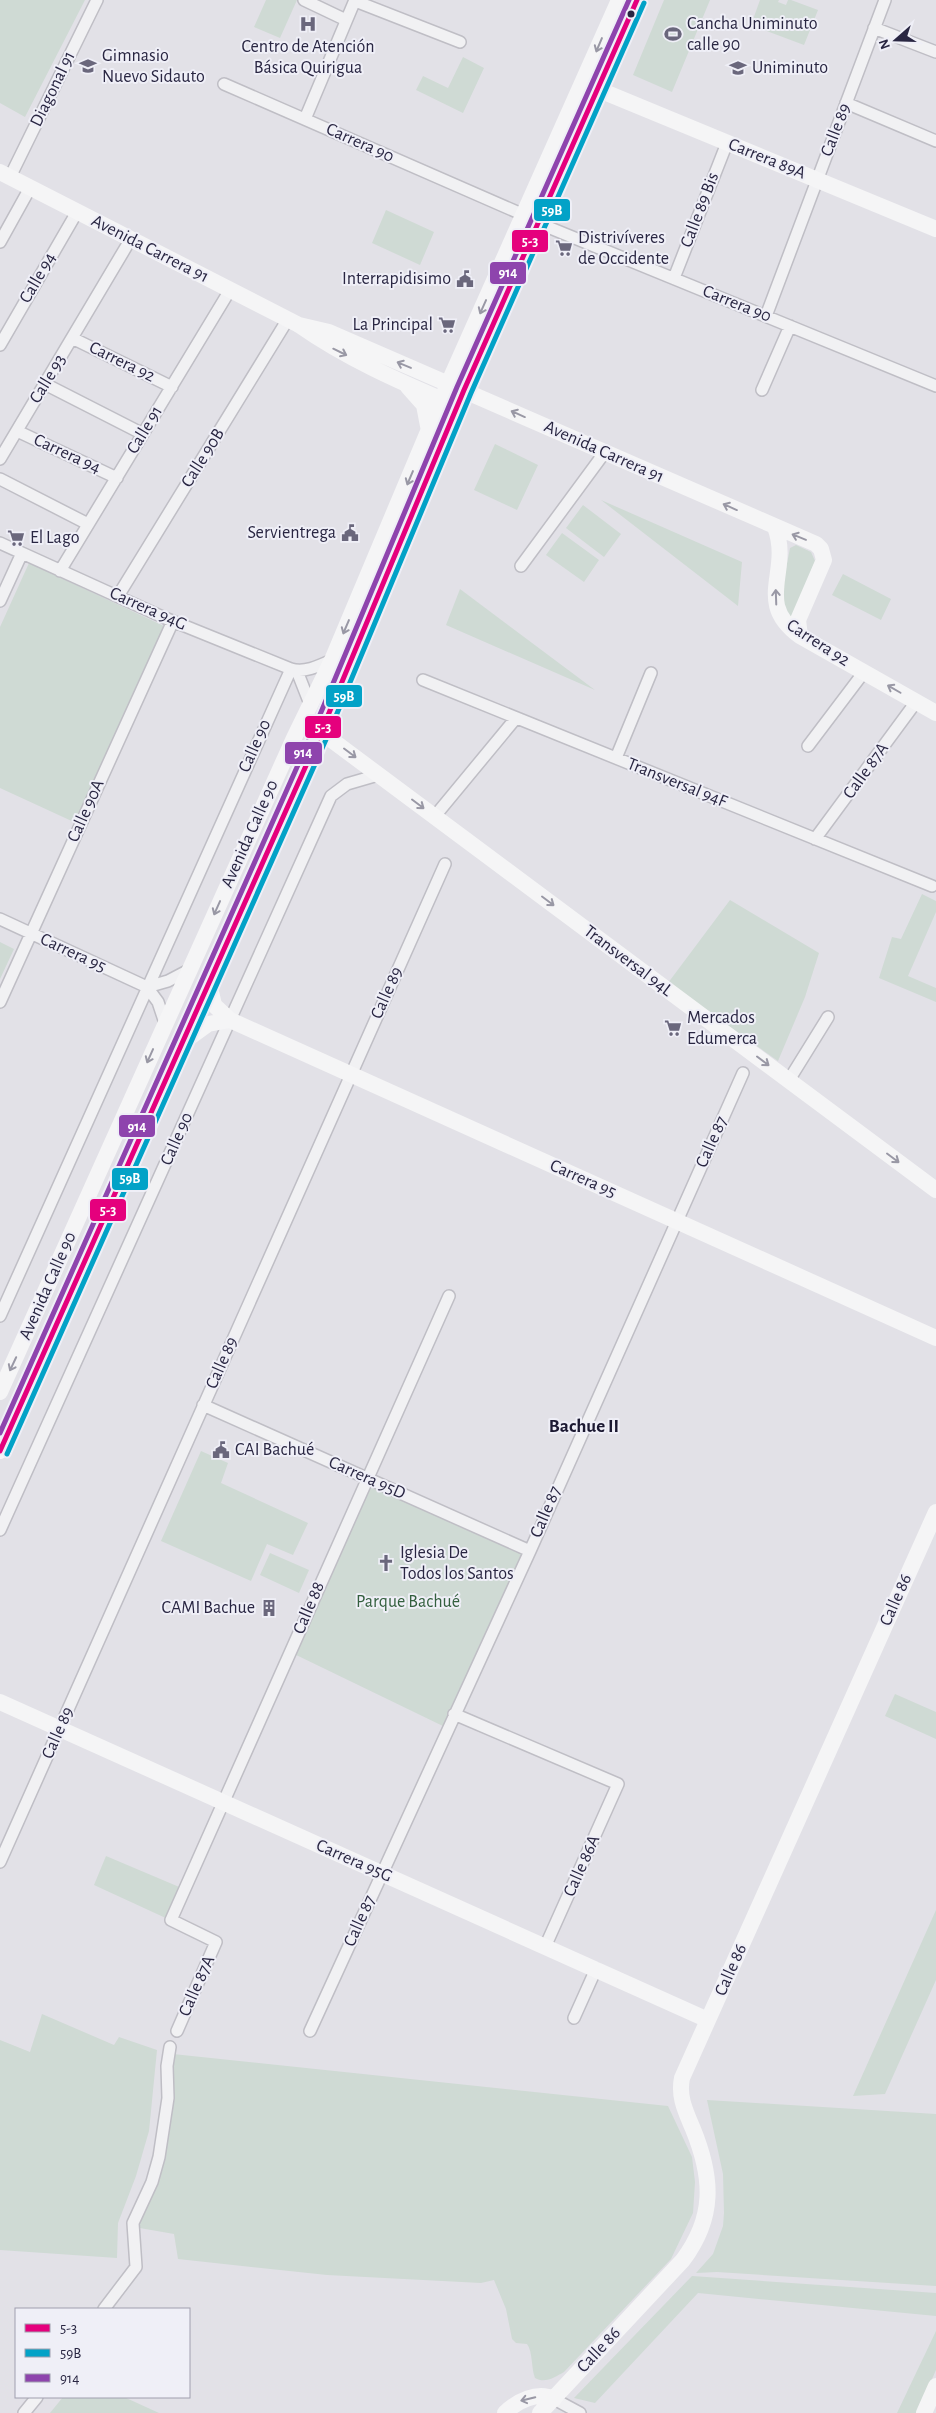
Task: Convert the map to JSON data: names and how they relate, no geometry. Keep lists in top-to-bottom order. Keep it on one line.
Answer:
{"streets":{"main road":["Carrera 89A","Avenida Carrera 91","Carrera 92","Avenida Calle 90","Carrera 95","Transversal 94L","Calle 86","Carrera 95G"],"street":["Diagonal 91","Calle 89","Carrera 90","Calle 89 Bis","Calle 94","Calle 93","Calle 91","Carrera 94","Calle 90B","Carrera 94G","Calle 90","Calle 87A","Transversal 94F","Calle 90A","Calle 87","Carrera 95D","Calle 88","Calle 86A"]},"crossings":[["Diagonal 91","Avenida Carrera 91"],["Calle 89","Carrera 90"],["Calle 89","Carrera 89A"],["Calle 89","Carrera 95"],["Calle 89","Carrera 95D"],["Calle 89","Carrera 95G"],["Carrera 90","Calle 89 Bis"],["Carrera 90","Avenida Calle 90"],["Carrera 89A","Calle 89 Bis"],["Carrera 89A","Avenida Calle 90"],["Avenida Carrera 91","Calle 94"],["Avenida Carrera 91","Carrera 92"],["Avenida Carrera 91","Calle 91"],["Avenida Carrera 91","Calle 90B"],["Avenida Carrera 91","Avenida Calle 90"],["Carrera 92","Calle 93"],["Carrera 92","Calle 91"],["Carrera 92","Calle 87A"],["Calle 93","Carrera 94"],["Calle 91","Carrera 94"],["Calle 91","Carrera 94G"],["Calle 90B","Carrera 94G"],["Carrera 94G","Calle 90"],["Carrera 94G","Calle 90A"],["Calle 90","Carrera 95"],["Calle 90","Transversal 94L"],["Calle 87A","Transversal 94F"],["Calle 87A","Calle 88"],["Calle 90A","Carrera 95"],["Avenida Calle 90","Carrera 95"],["Avenida Calle 90","Transversal 94L"],["Carrera 95","Calle 87"],["Calle 87","Carrera 95D"],["Calle 87","Carrera 95G"],["Calle 87","Calle 86A"],["Carrera 95D","Calle 88"],["Calle 86","Carrera 95G"],["Calle 88","Carrera 95G"],["Carrera 95G","Calle 86A"]],"one_way":["Carrera 92","Transversal 94L"],"districts":["Bachue II"],"parks":["Parque Bachué"],"places":{"hospital":["Centro de Atención Básica Quirigua"],"sports":["Cancha Uniminuto calle 90"],"school or university":["Gimnasio Nuevo Sidauto","Uniminuto"],"supermarket":["Distrivíveres de Occidente","La Principal","El Lago","Mercados Edumerca"],"public building":["Interrapidisimo","Servientrega","CAI Bachué"],"church":["Iglesia De Todos los Santos"],"building":["CAMI Bachue"]},"lines":["transit line 5-3","transit line 914","transit line 59B"],"legend":["5-3","59B","914"],"north":"left"}
